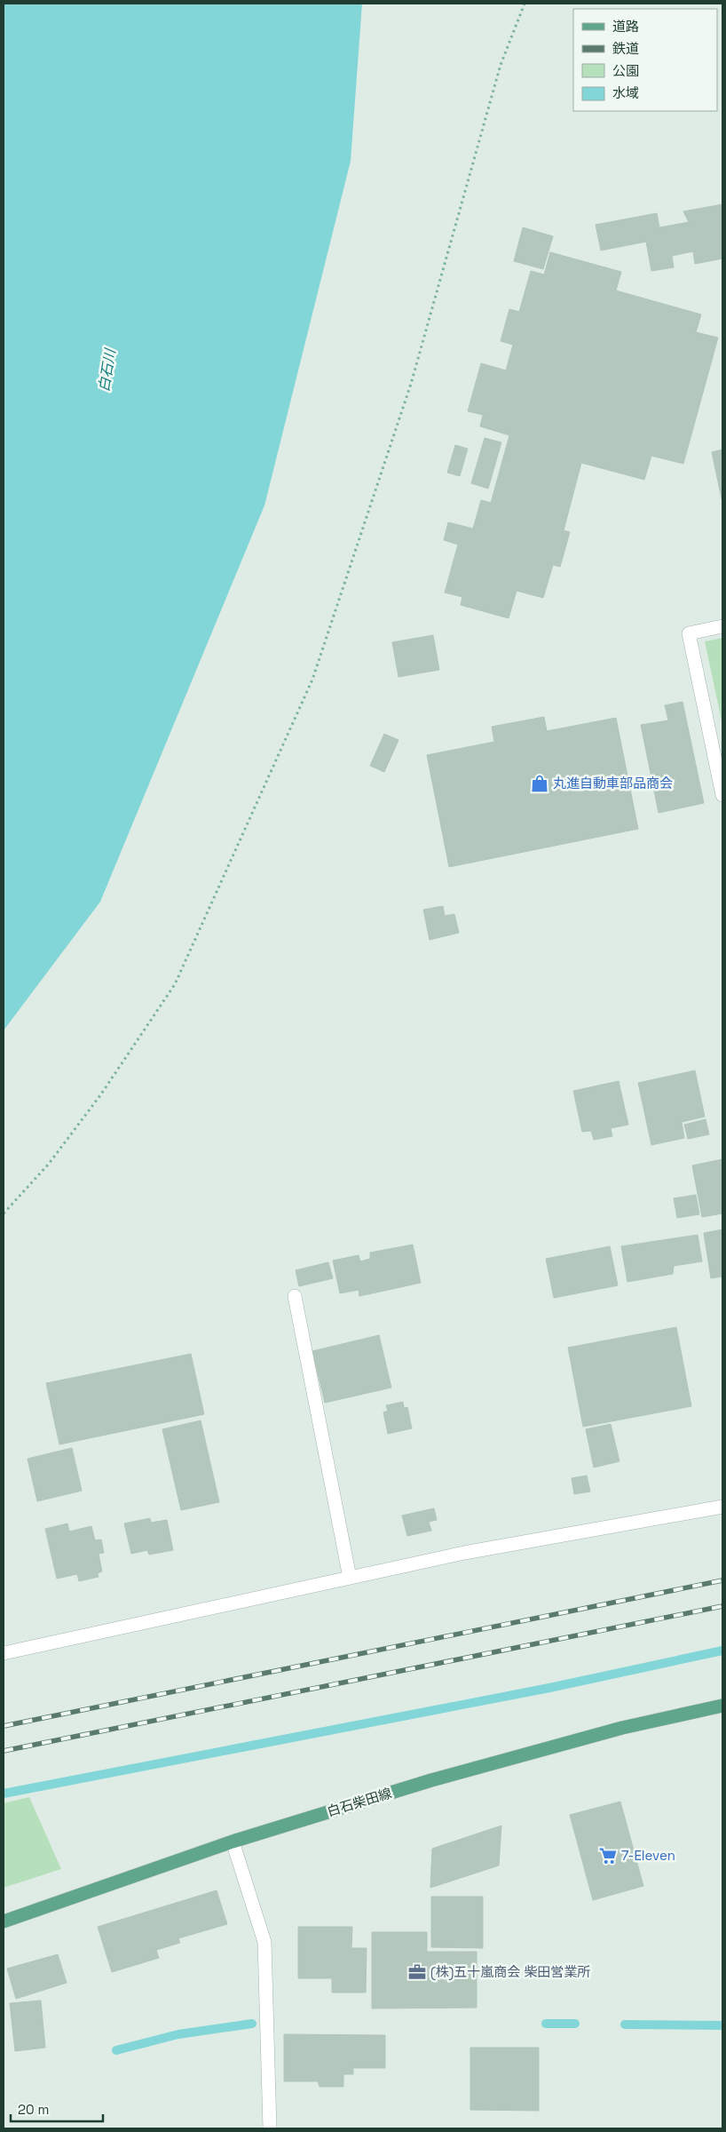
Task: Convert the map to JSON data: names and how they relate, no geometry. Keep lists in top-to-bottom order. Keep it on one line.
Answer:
{"streets":{"main road":["白石柴田線"]},"water":["白石川"],"places":{"shop":["丸進自動車部品商会"],"supermarket":["7-Eleven"],"office":["(株)五十嵐商会 柴田営業所"]},"legend":["道路","鉄道","公園","水域"],"scale_bar":"20 m"}
